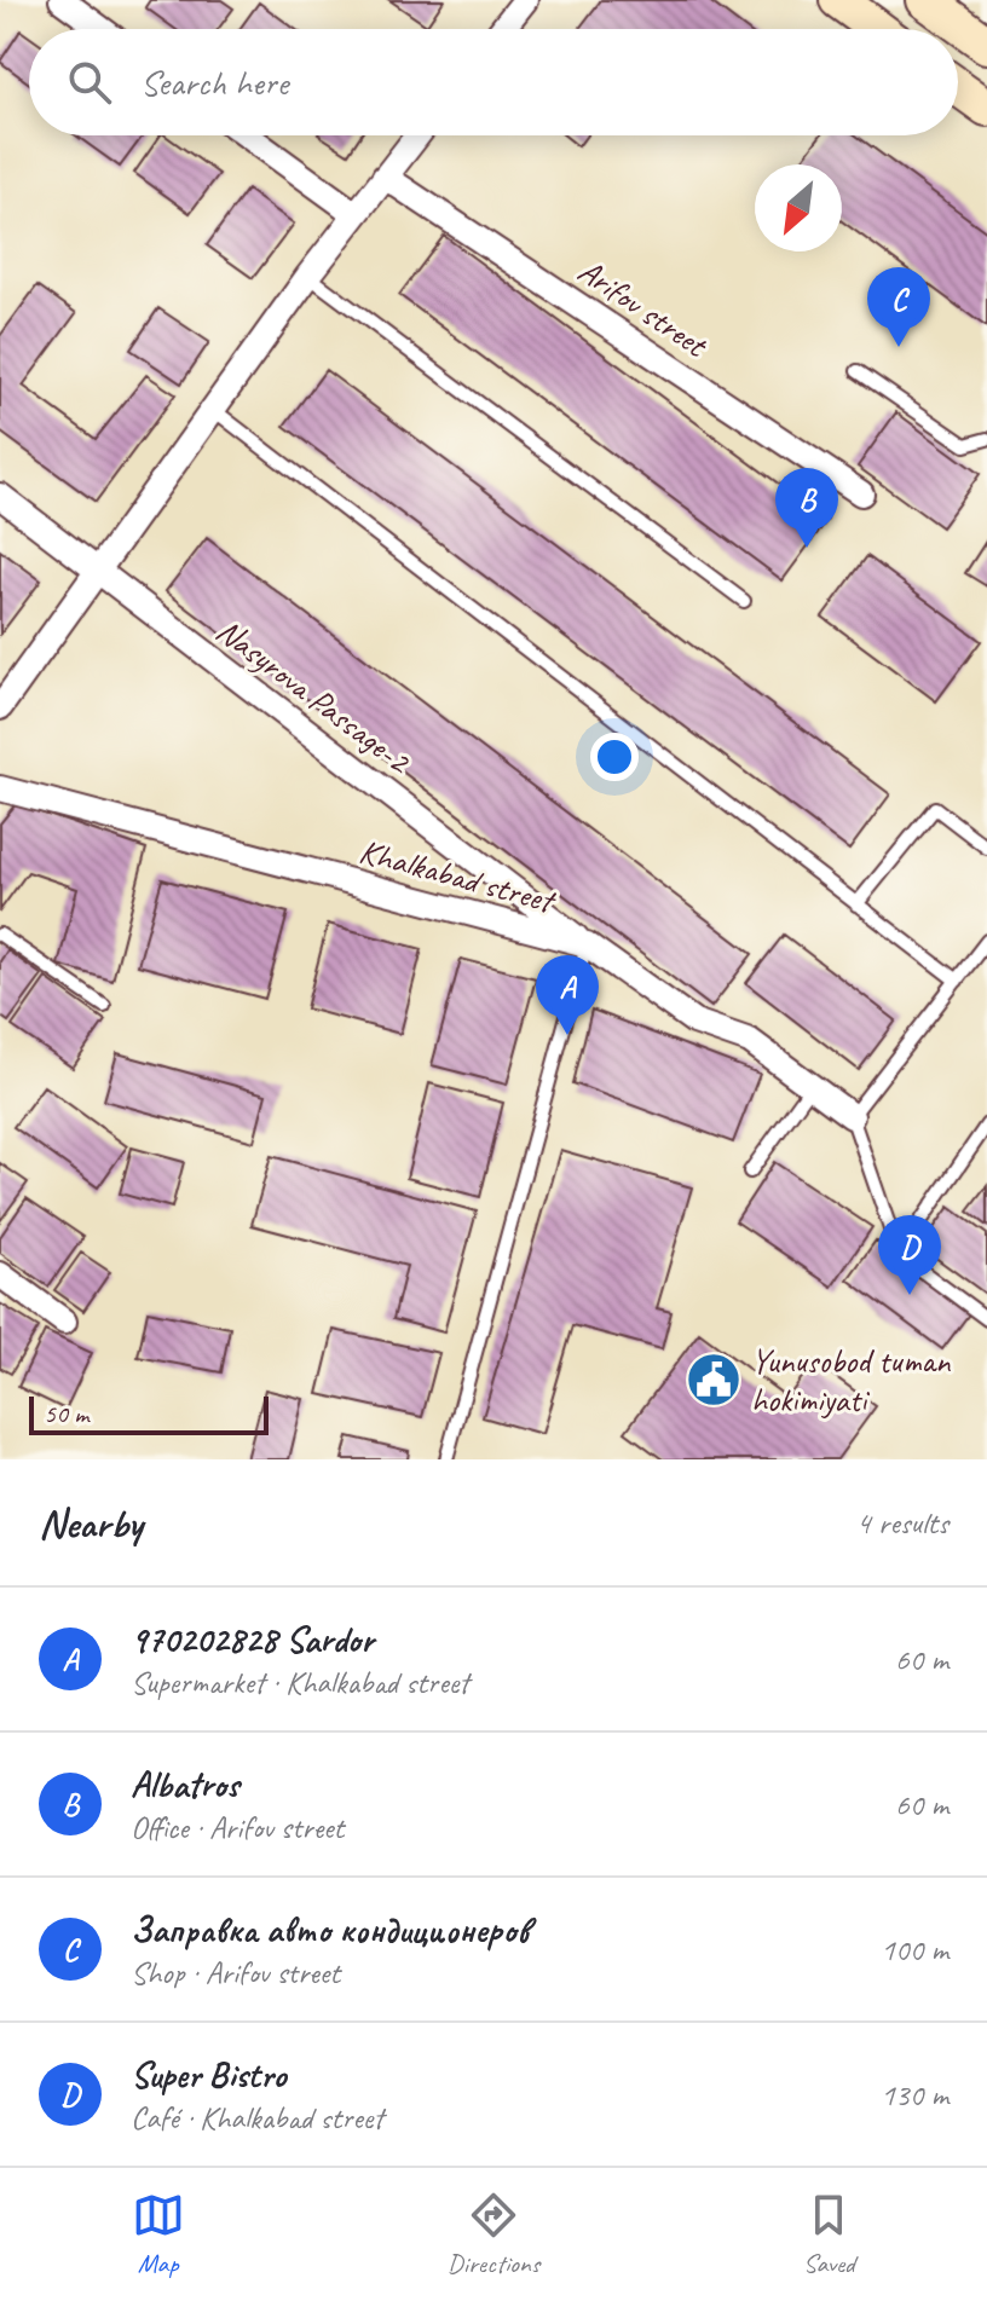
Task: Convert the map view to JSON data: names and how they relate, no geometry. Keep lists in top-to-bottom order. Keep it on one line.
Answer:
{"streets":{"street":["Arifov street","Nasyrova Passage-2","Khalkabad street"]},"crossings":[["Nasyrova Passage-2","Khalkabad street"]],"places":{"public building":["Yunusobod tuman hokimiyati"]},"scale_bar":"50 m","north":"bottom left","page":{"search":"Search here","pins":["C","B","A","D"],"scale":"50 m","heading":["Nearby","4 results"],"list":[{"mark":"A","name":"970202828 Sardor","note":"Supermarket · Khalkabad street","value":"60 m"},{"mark":"B","name":"Albatros","note":"Office · Arifov street","value":"60 m"},{"mark":"C","name":"Заправка авто кондиционеров","note":"Shop · Arifov street","value":"100 m"},{"mark":"D","name":"Super Bistro","note":"Café · Khalkabad street","value":"130 m"}],"nav":["Map","Directions","Saved"]}}
